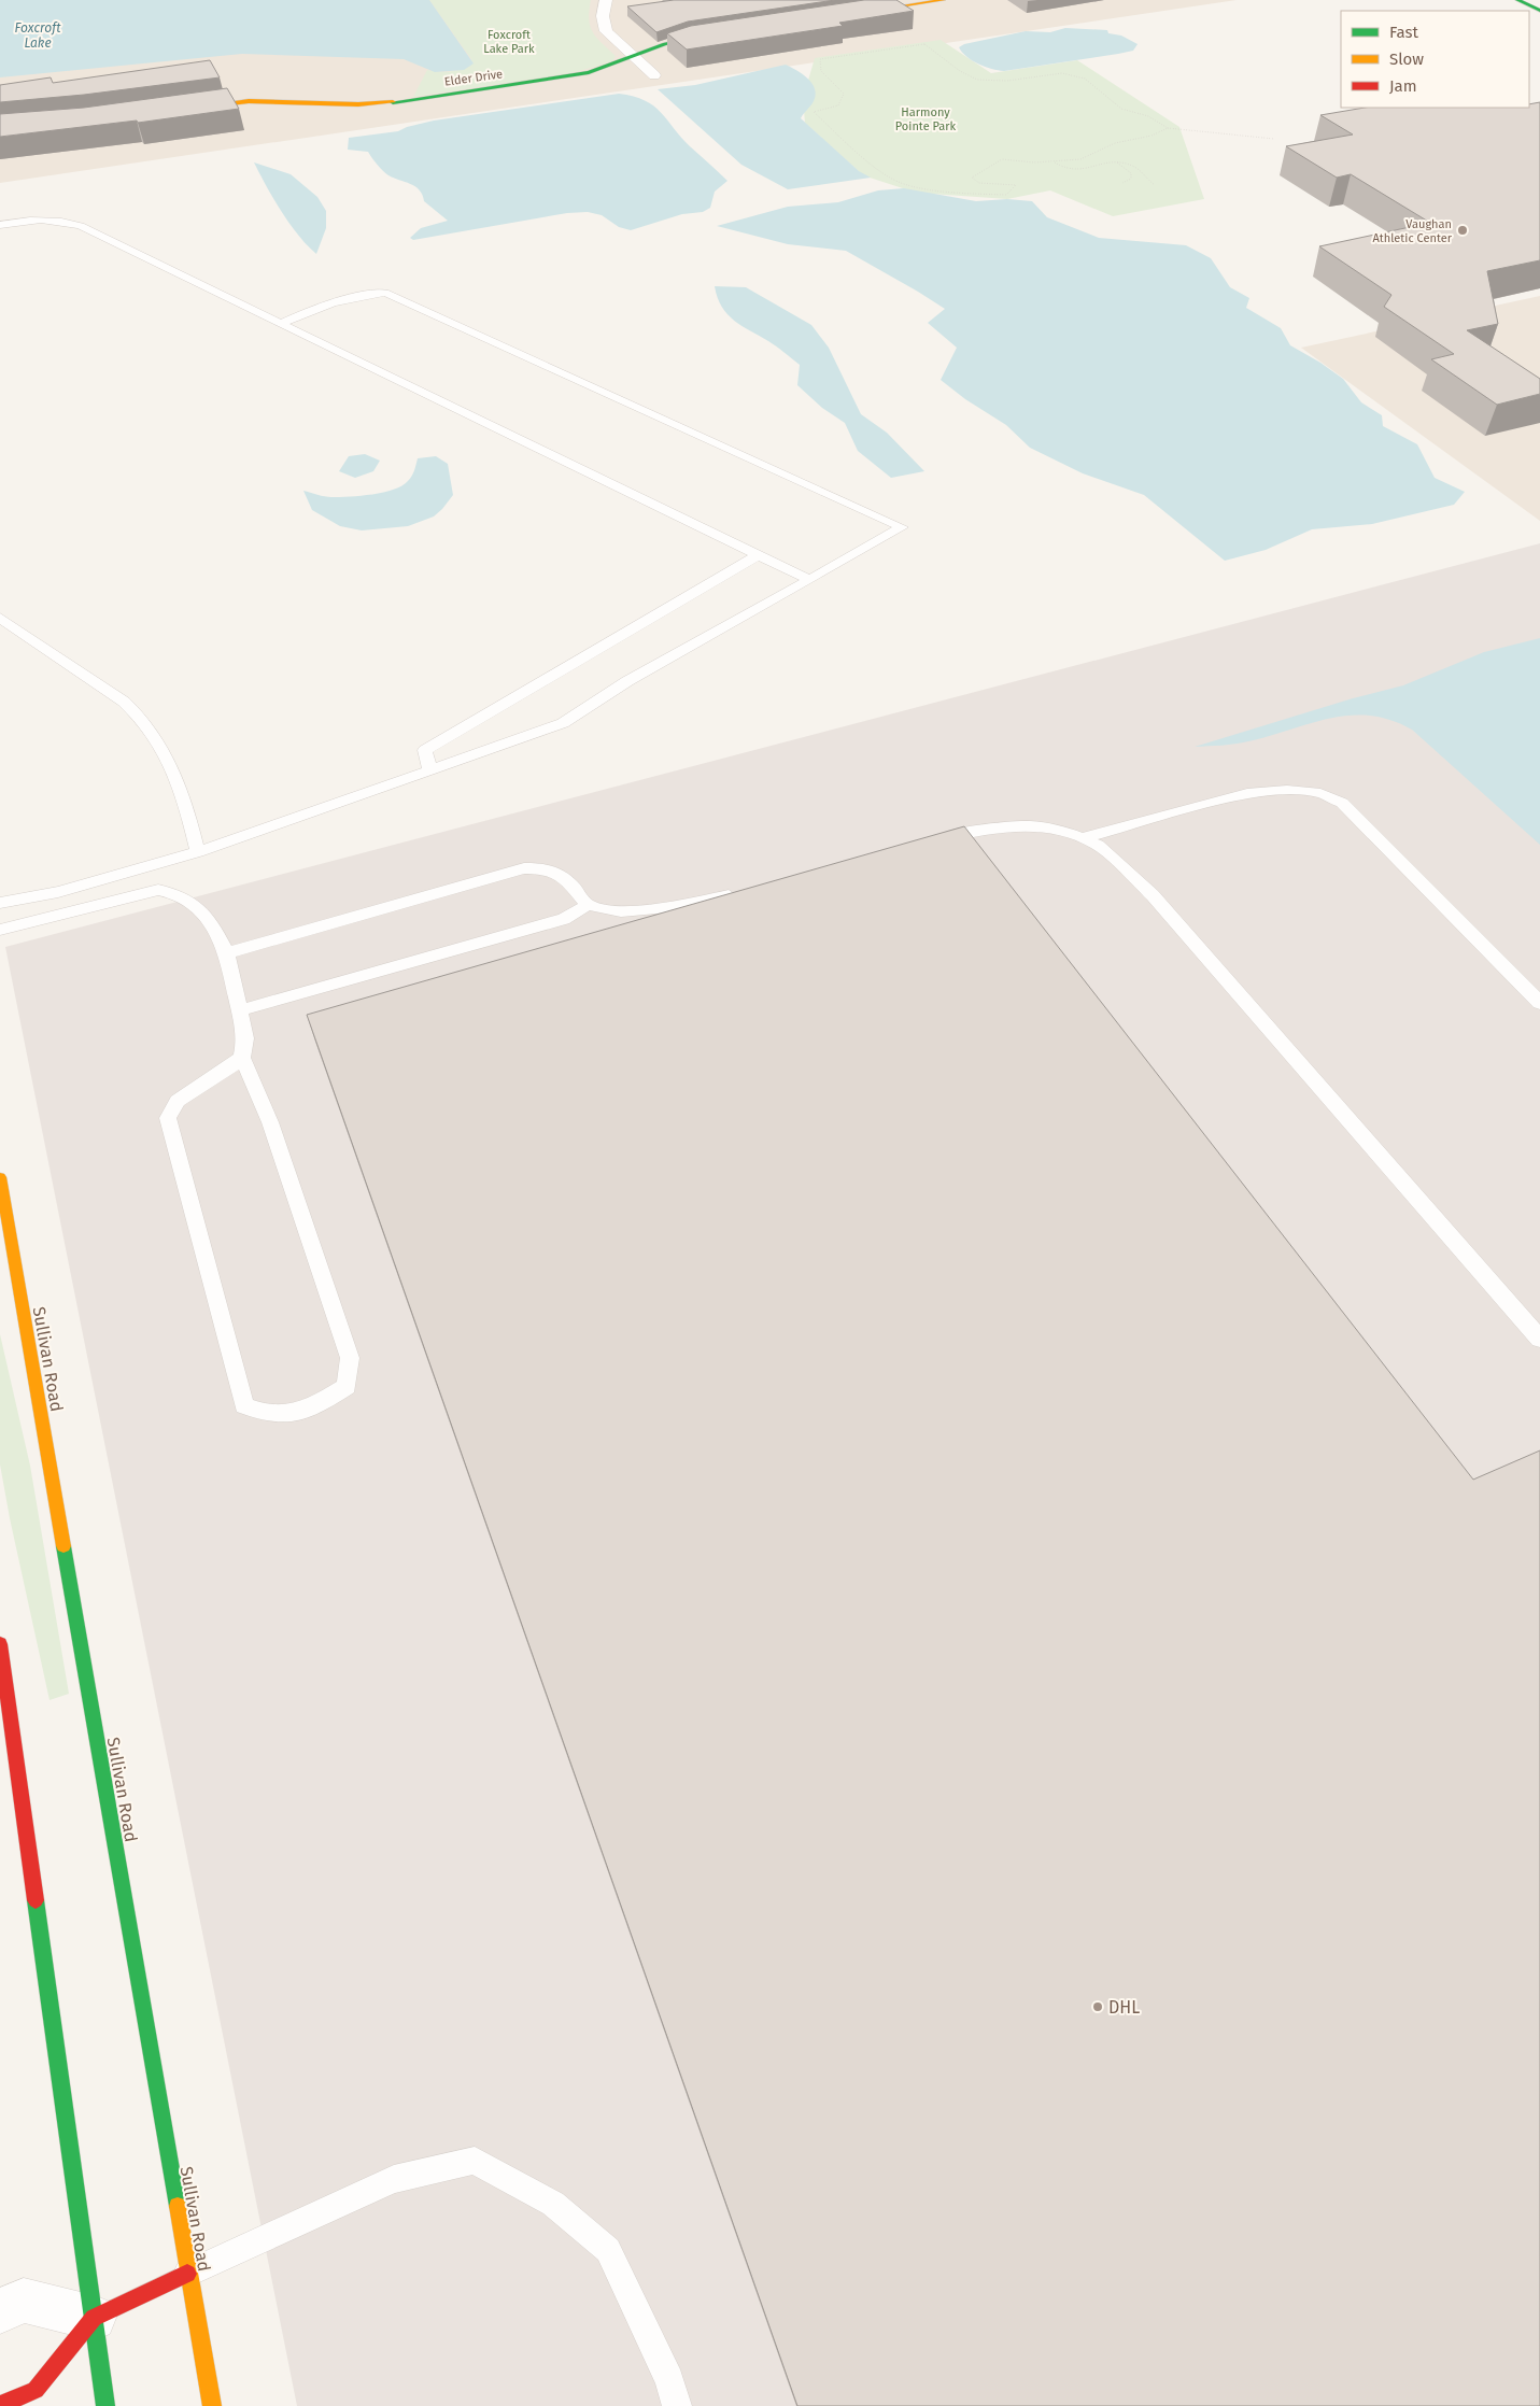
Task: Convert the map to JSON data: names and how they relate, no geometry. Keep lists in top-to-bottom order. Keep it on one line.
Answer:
{"streets":{"street":["Elder Drive","Sullivan Road"]},"water":["Foxcroft Lake"],"parks":["Foxcroft Lake Park","Harmony Pointe Park"],"places":["Vaughan Athletic Center","DHL"],"legend":["Fast","Slow","Jam"]}
